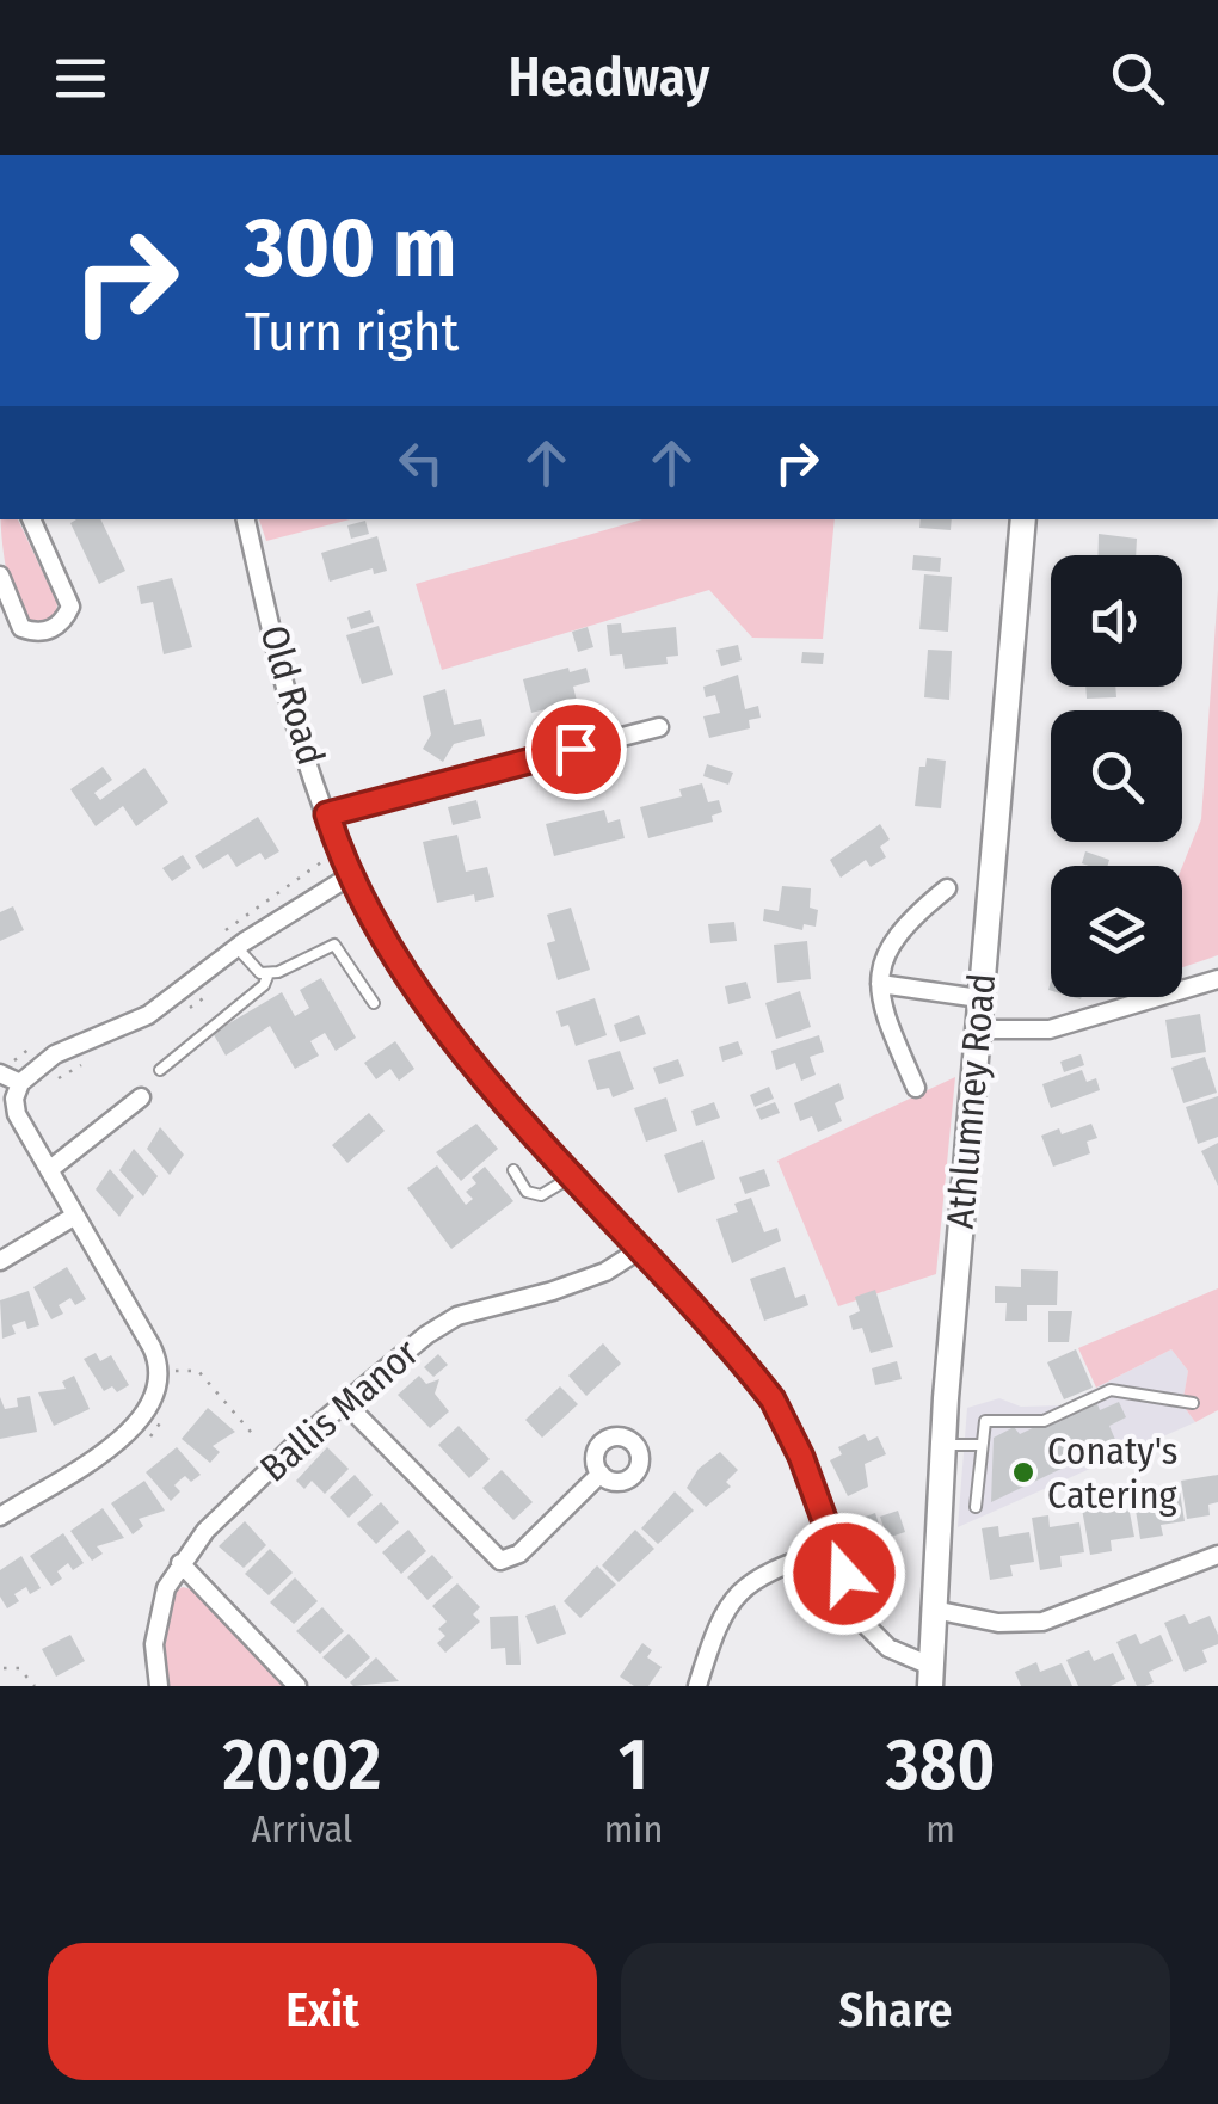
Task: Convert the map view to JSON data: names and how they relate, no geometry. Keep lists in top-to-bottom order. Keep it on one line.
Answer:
{"streets":{"main road":["Athlumney Road"],"street":["Old Road","Ballis Manor"]},"crossings":[["Old Road","Athlumney Road"],["Old Road","Ballis Manor"]],"places":["Conaty's Catering"],"page":{"header":"Headway","turn":["300 m","Turn right"],"eta":["20:02","Arrival","1","min","380","m"],"buttons":["Exit","Share"]}}
